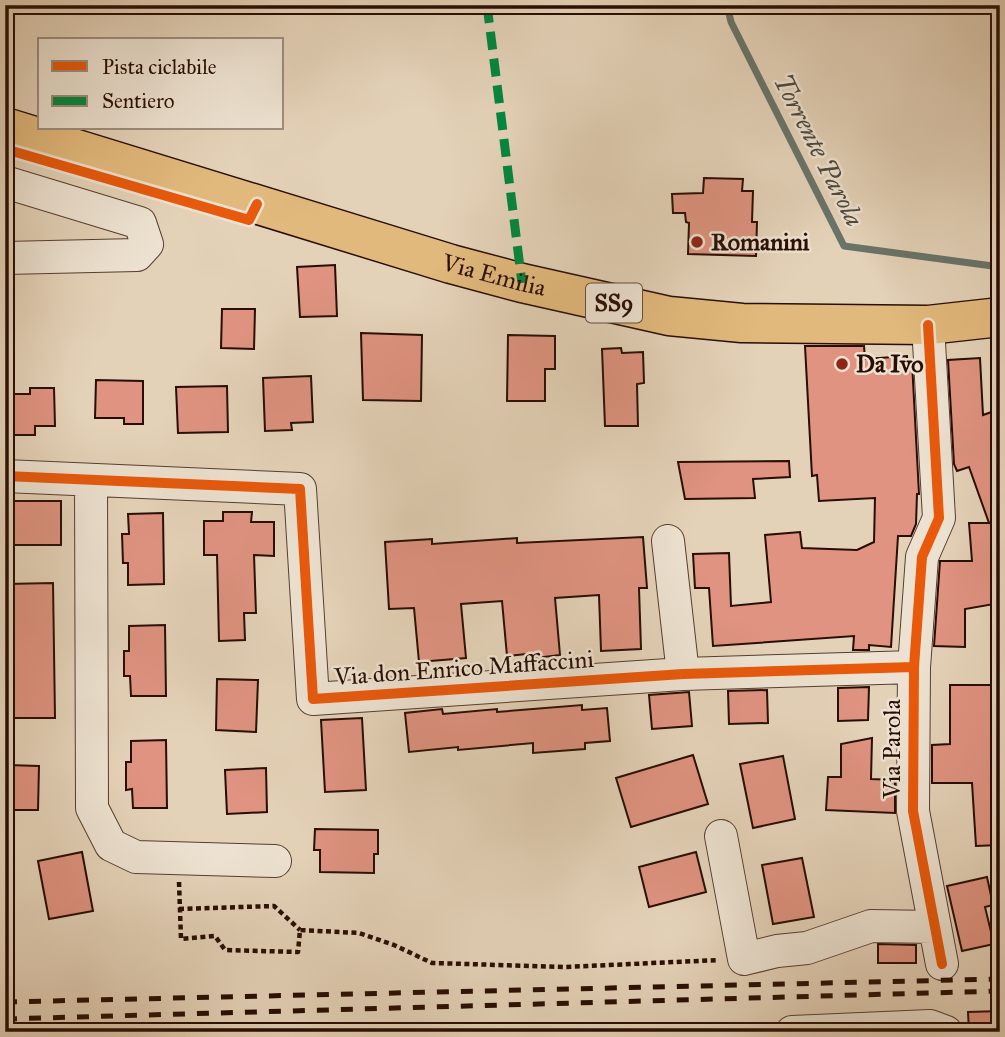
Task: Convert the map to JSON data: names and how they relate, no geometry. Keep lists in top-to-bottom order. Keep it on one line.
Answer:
{"streets":{"main road":["Via Emilia","SS9"],"street":["Via don Enrico Maffaccini","Via Parola"]},"crossings":[["Via Emilia","Via Parola"],["Via don Enrico Maffaccini","Via Parola"]],"water":["Torrente Parola"],"places":["Romanini","Da Ivo"],"legend":["Pista ciclabile","Sentiero"]}
